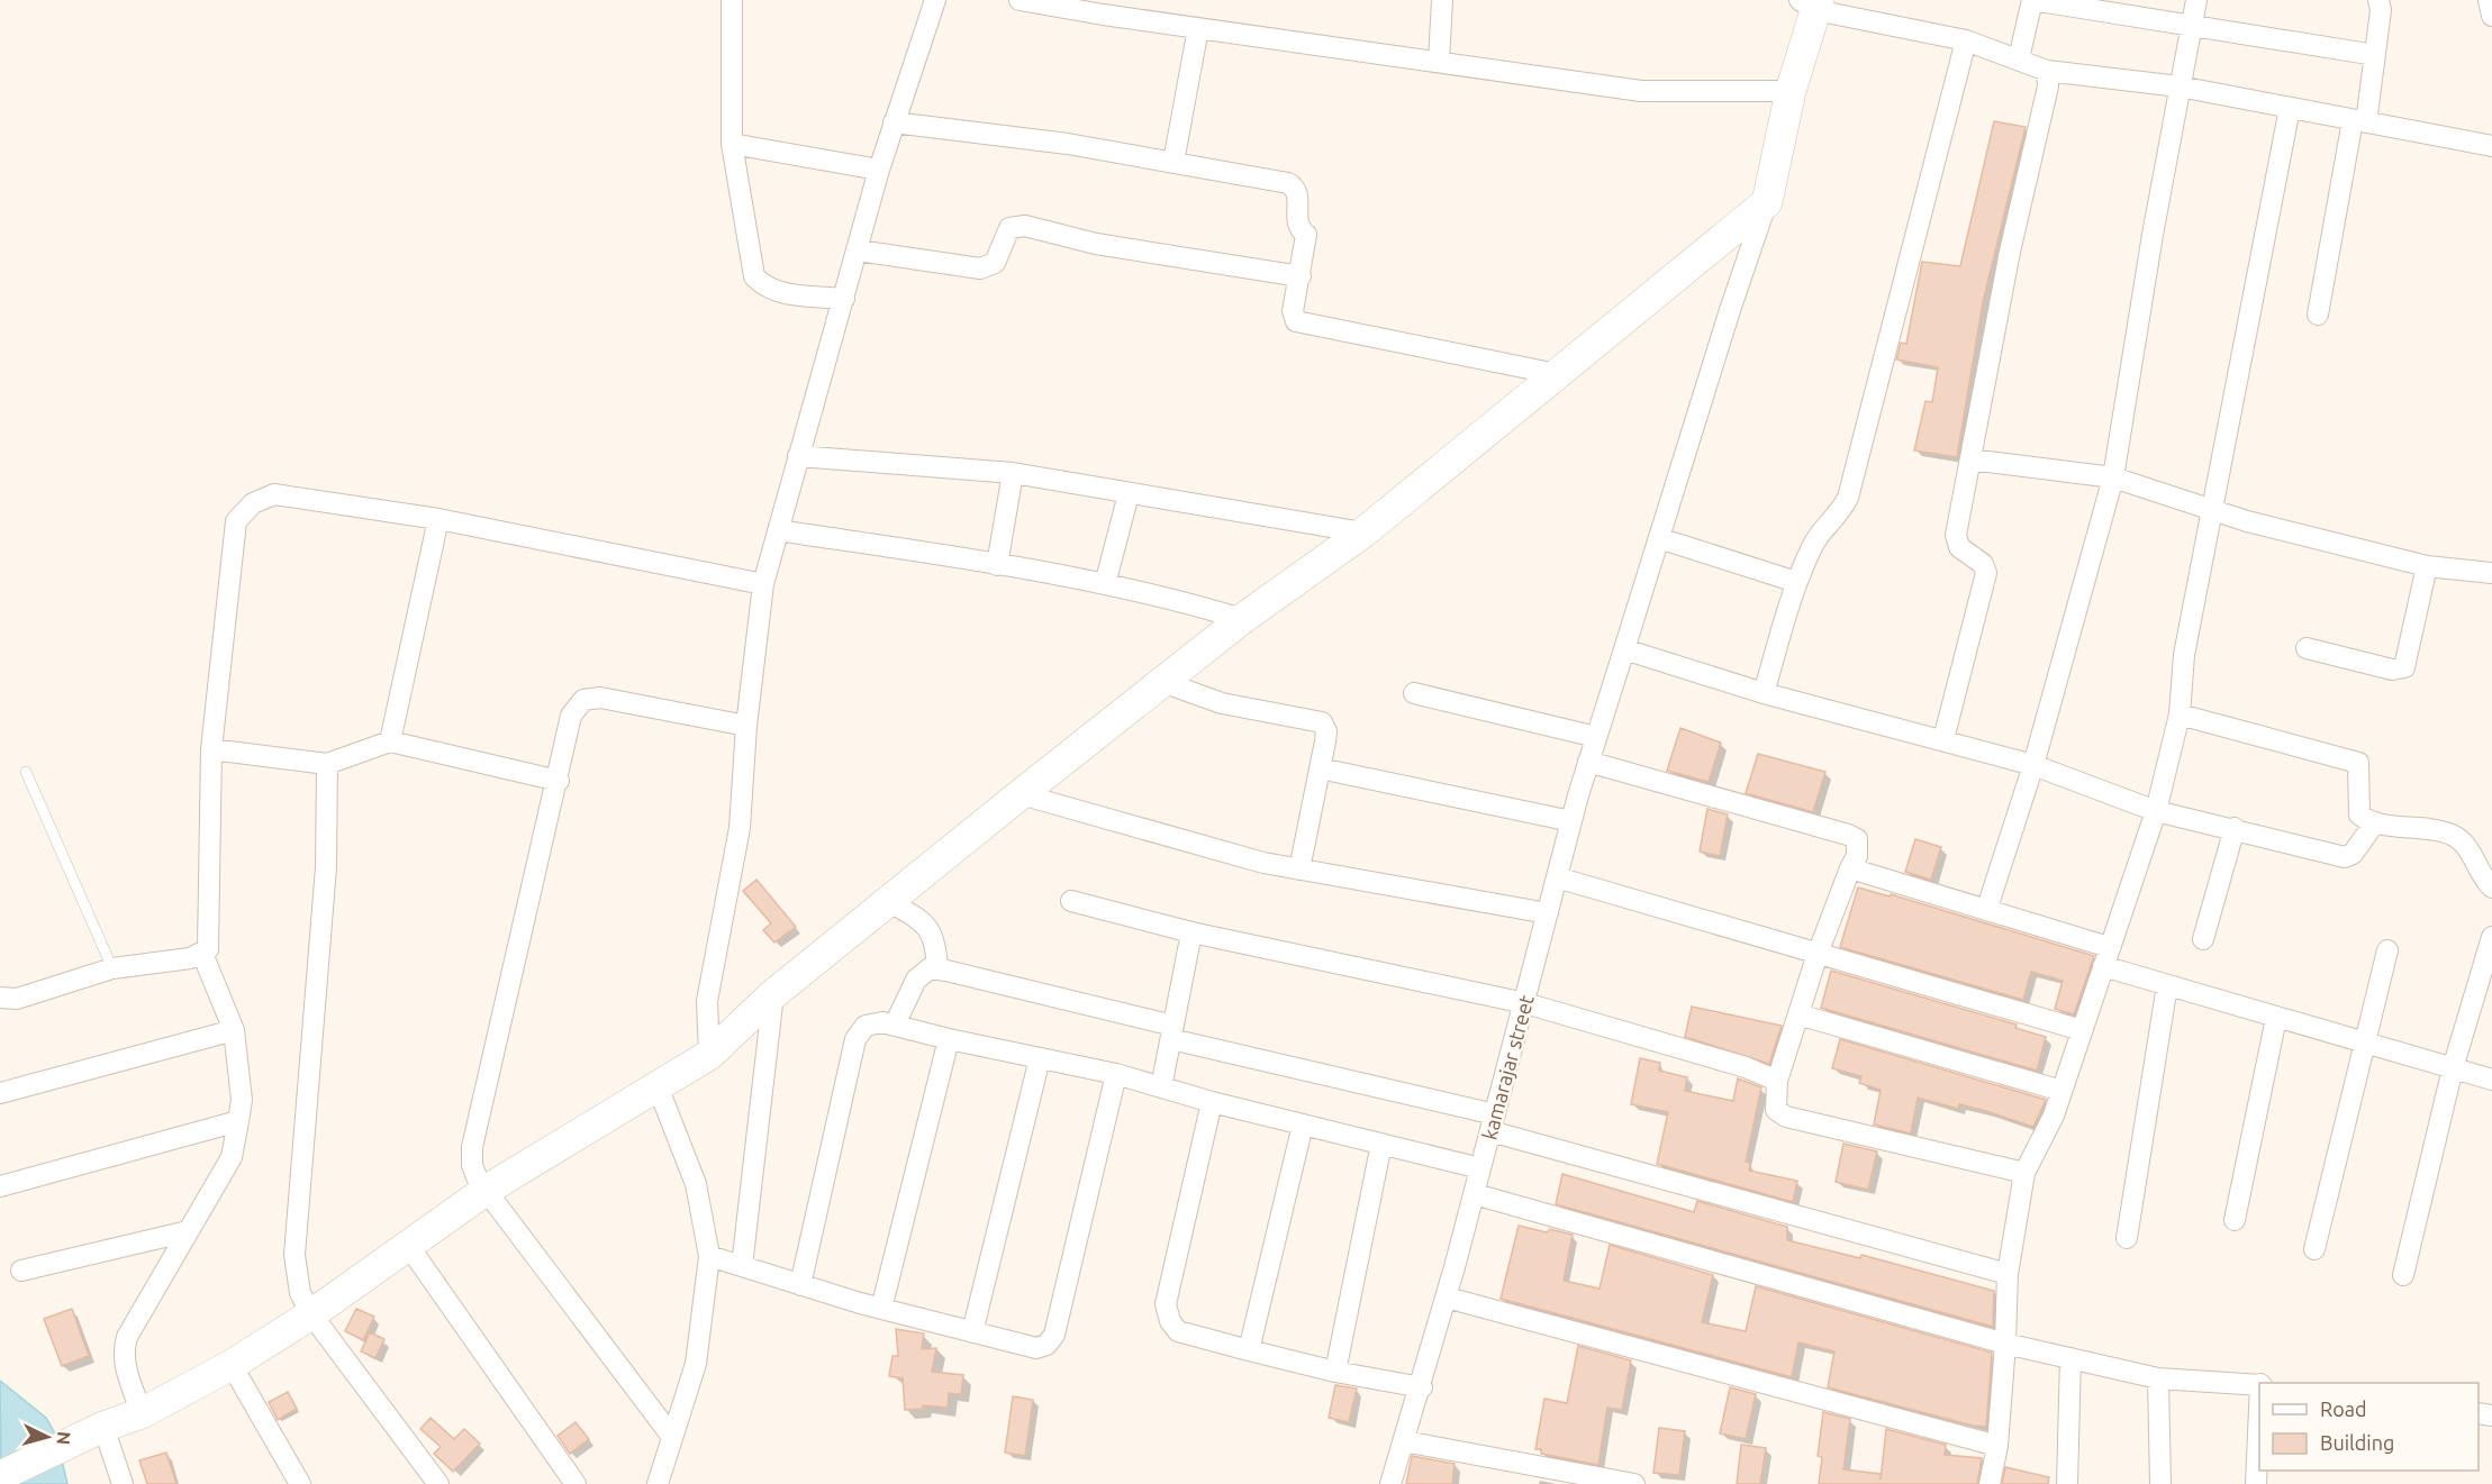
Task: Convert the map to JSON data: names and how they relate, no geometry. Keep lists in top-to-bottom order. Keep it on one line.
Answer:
{"streets":{"street":["kamarajar street"]},"legend":["Road","Building"],"north":"right"}
